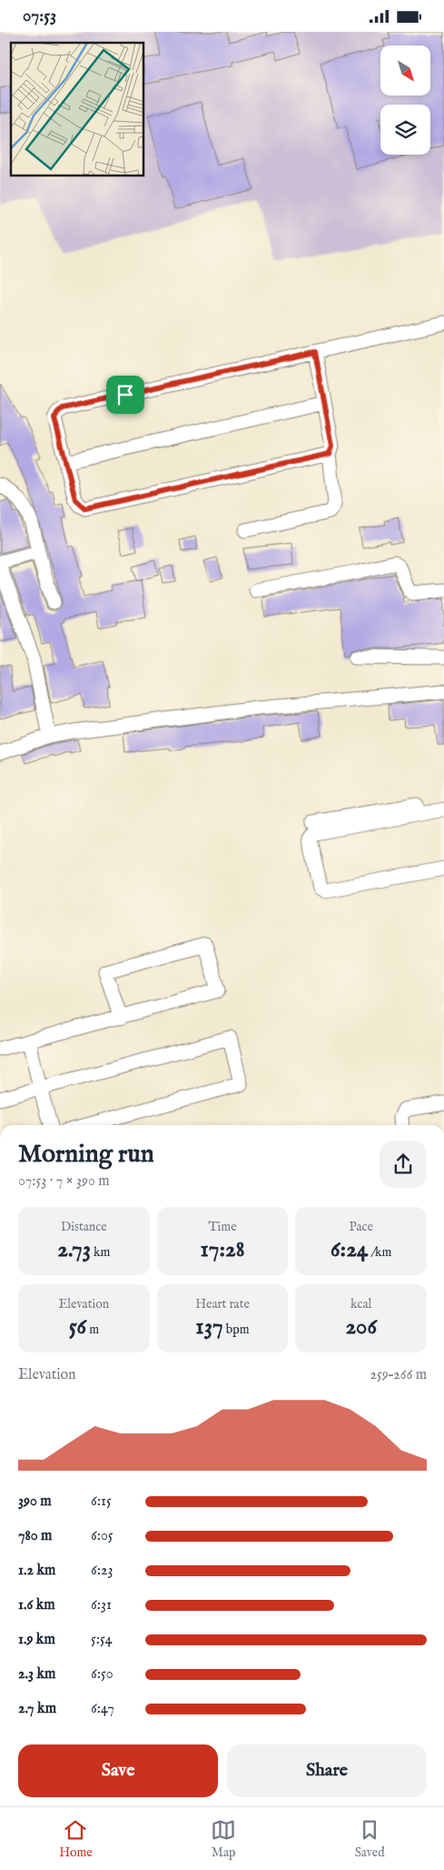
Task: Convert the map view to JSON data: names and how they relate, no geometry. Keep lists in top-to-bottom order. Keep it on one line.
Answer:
{"north":"bottom right","page":{"status":"07:53","heading":["Morning run","07:53 · 7 × 390 m"],"stats":[["Distance","2.73 km"],["Time","17:28"],["Pace","6:24 /km"],["Elevation","56 m"],["Heart rate","137 bpm"],["kcal","206"]],"chart":["Elevation","259–266 m"],"list":[{"name":"390 m","note":"6:15"},{"name":"780 m","note":"6:05"},{"name":"1.2 km","note":"6:23"},{"name":"1.6 km","note":"6:31"},{"name":"1.9 km","note":"5:54"},{"name":"2.3 km","note":"6:50"},{"name":"2.7 km","note":"6:47"}],"buttons":["Save","Share"],"tabs":["Home","Map","Saved"]}}
